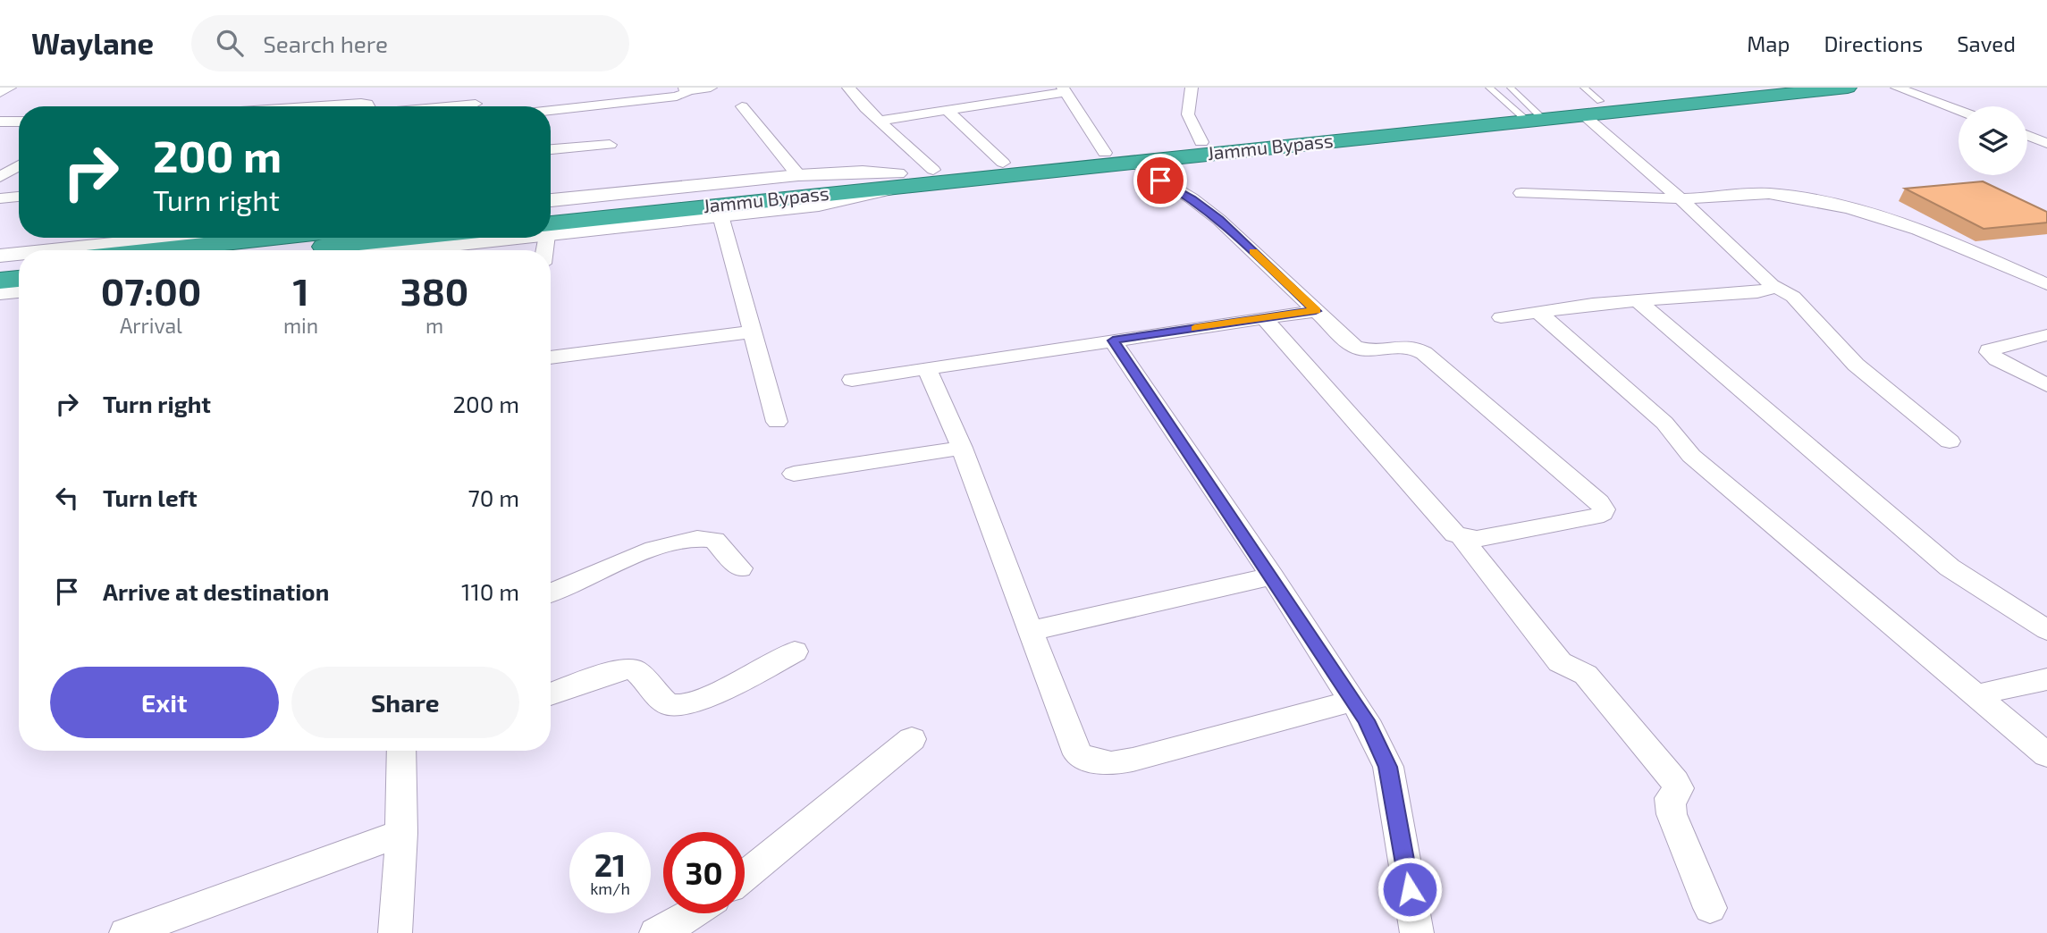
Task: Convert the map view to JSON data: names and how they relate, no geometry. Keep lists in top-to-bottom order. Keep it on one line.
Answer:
{"streets":{"highway":["Jammu Bypass"]},"page":{"header":"Waylane","search":"Search here","nav":["Map","Directions","Saved"],"turn":["200 m","Turn right"],"eta":["07:00","Arrival","1","min","380","m"],"list":[{"name":"Turn right","value":"200 m"},{"name":"Turn left","value":"70 m"},{"name":"Arrive at destination","value":"110 m"}],"buttons":["Exit","Share"],"speed":"21 km/h","limit":"30"}}
